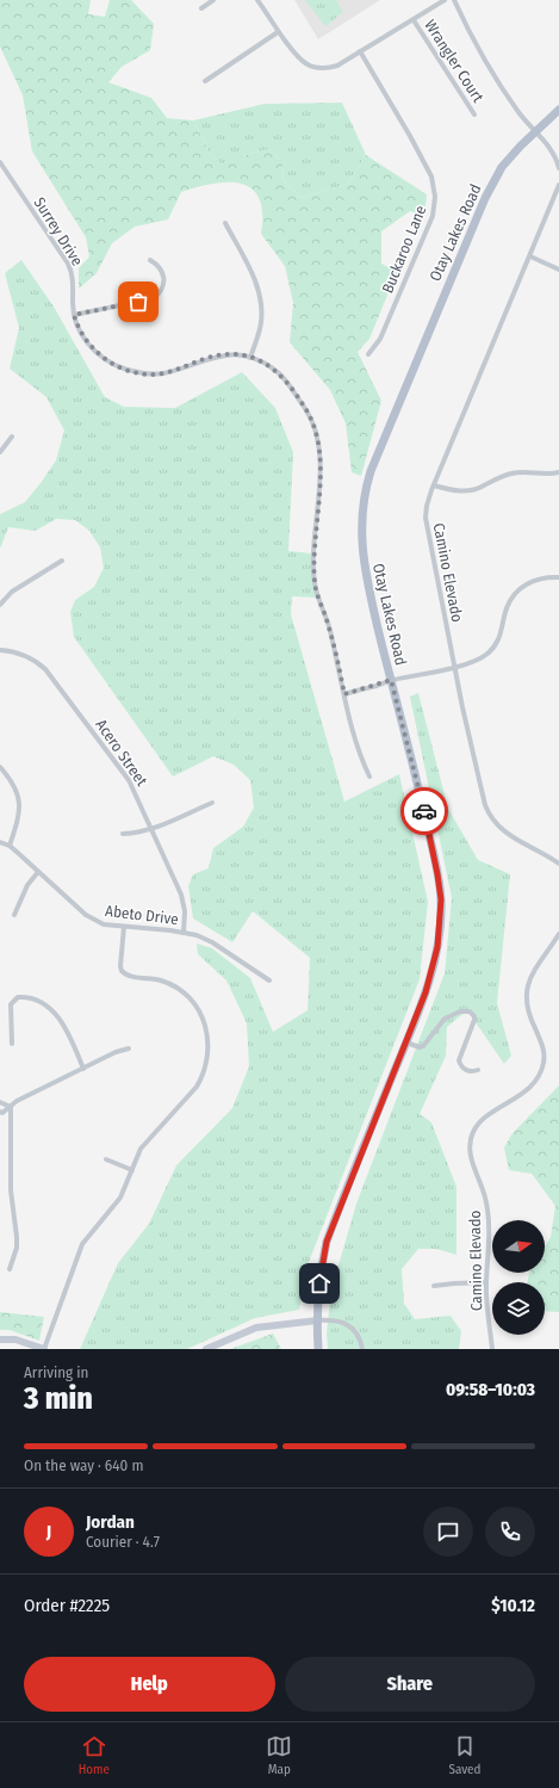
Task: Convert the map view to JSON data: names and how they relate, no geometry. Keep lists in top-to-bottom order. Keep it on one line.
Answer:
{"streets":{"main road":["Otay Lakes Road"],"street":["Wrangler Court","Surrey Drive","Buckaroo Lane","Camino Elevado","Acero Street","Abeto Drive"]},"crossings":[["Acero Street","Abeto Drive"]],"north":"right","page":{"heading":["3 min","Arriving in","09:58–10:03"],"panel":["Jordan","Courier · 4.7","Order #2225","$10.12"],"bar":"On the way · 640 m","round":"J","buttons":["Help","Share"],"tabs":["Home","Map","Saved"]}}
